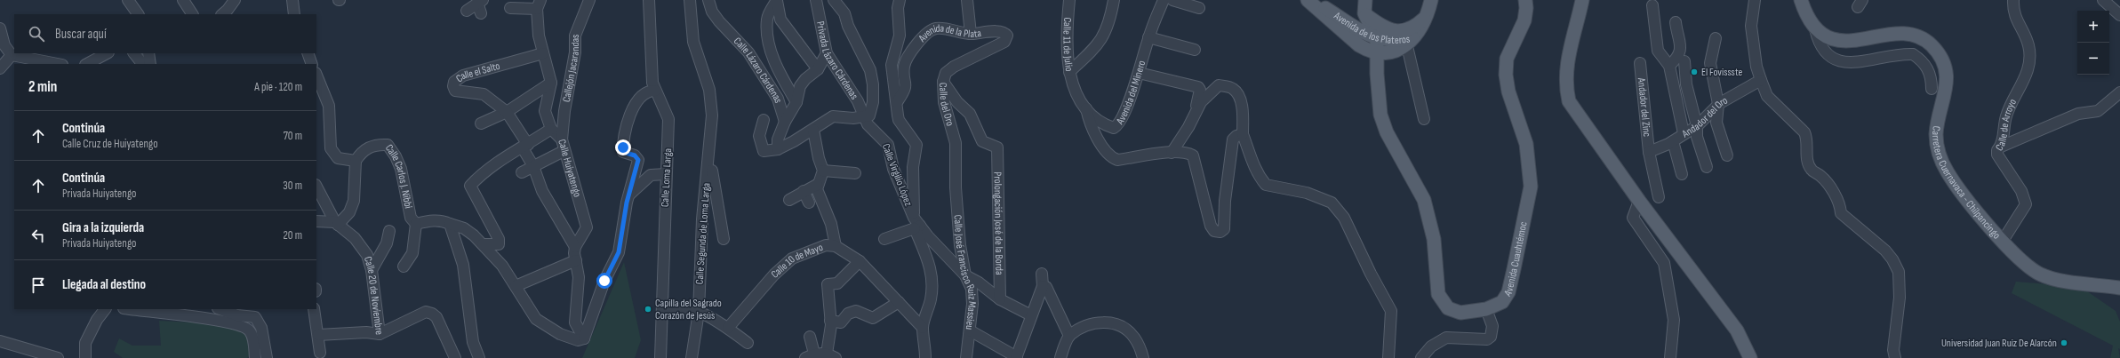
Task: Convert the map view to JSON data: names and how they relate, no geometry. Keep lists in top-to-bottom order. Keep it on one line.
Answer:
{"streets":{"main road":["Avenida de los Plateros","Carretera Cuernavaca - Chilpancingo","Avenida Cuauhtémoc"],"street":["Avenida de la Plata","Calle 11 de Julio","Privada Lázaro Cárdenas","Callejón Jacarandas","Calle Lázaro Cárdenas","Calle el Salto","Avenida del Minero","Calle del Oro","Andador del Zinc","Andador del Oro","Calle de Arroyo","Calle Huiyatengo","Calle Virgilio López","Calle Loma Larga","Calle Carlos J. Nibbi","Prolongación José de la Borda","Calle Segunda de Loma Larga","Calle 10 de Mayo","Calle José Francisco Ruiz Massieu","Calle 20 de Noviembre"]},"crossings":[["Avenida de los Plateros","Avenida Cuauhtémoc"],["Avenida de la Plata","Calle del Oro"],["Calle 11 de Julio","Avenida del Minero"],["Privada Lázaro Cárdenas","Calle Virgilio López"],["Callejón Jacarandas","Calle Huiyatengo"],["Calle el Salto","Calle Huiyatengo"],["Calle del Oro","Prolongación José de la Borda"],["Calle del Oro","Calle José Francisco Ruiz Massieu"],["Andador del Zinc","Andador del Oro"],["Calle de Arroyo","Carretera Cuernavaca - Chilpancingo"],["Calle Virgilio López","Calle 10 de Mayo"]],"places":["El Fovissste","Capilla del Sagrado Corazón de Jesús","Universidad Juan Ruiz De Alarcón"],"page":{"map_buttons":["+","−"],"search":"Buscar aquí","heading":["2 min","A pie · 120 m"],"list":[["Continúa","Calle Cruz de Huiyatengo","70 m"],["Continúa","Privada Huiyatengo","30 m"],["Gira a la izquierda","Privada Huiyatengo","20 m"],"Llegada al destino"]}}
